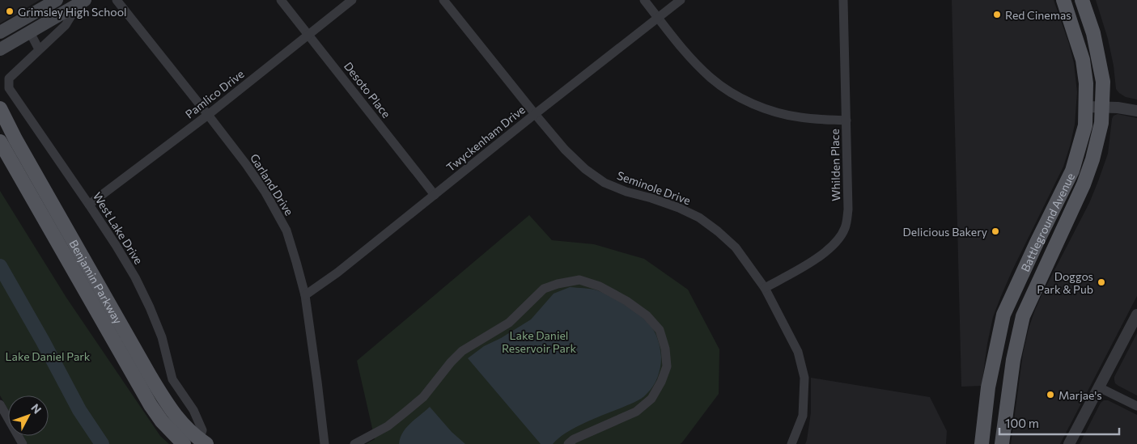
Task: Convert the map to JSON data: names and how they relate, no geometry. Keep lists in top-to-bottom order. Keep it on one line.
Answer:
{"streets":{"main road":["Battleground Avenue","Benjamin Parkway"],"street":["Desoto Place","Pamlico Drive","Twyckenham Drive","Whilden Place","Garland Drive","Seminole Drive","West Lake Drive"]},"crossings":[["Desoto Place","Pamlico Drive"],["Desoto Place","Twyckenham Drive"],["Pamlico Drive","Garland Drive"],["Pamlico Drive","West Lake Drive"],["Twyckenham Drive","Garland Drive"],["Twyckenham Drive","Seminole Drive"],["Whilden Place","Seminole Drive"],["West Lake Drive","Benjamin Parkway"]],"parks":["Lake Daniel Reservoir Park","Lake Daniel Park"],"places":["Grimsley High School","Red Cinemas","Delicious Bakery","Doggos Park & Pub","Marjae's"],"scale_bar":"100 m","north":"top right"}
